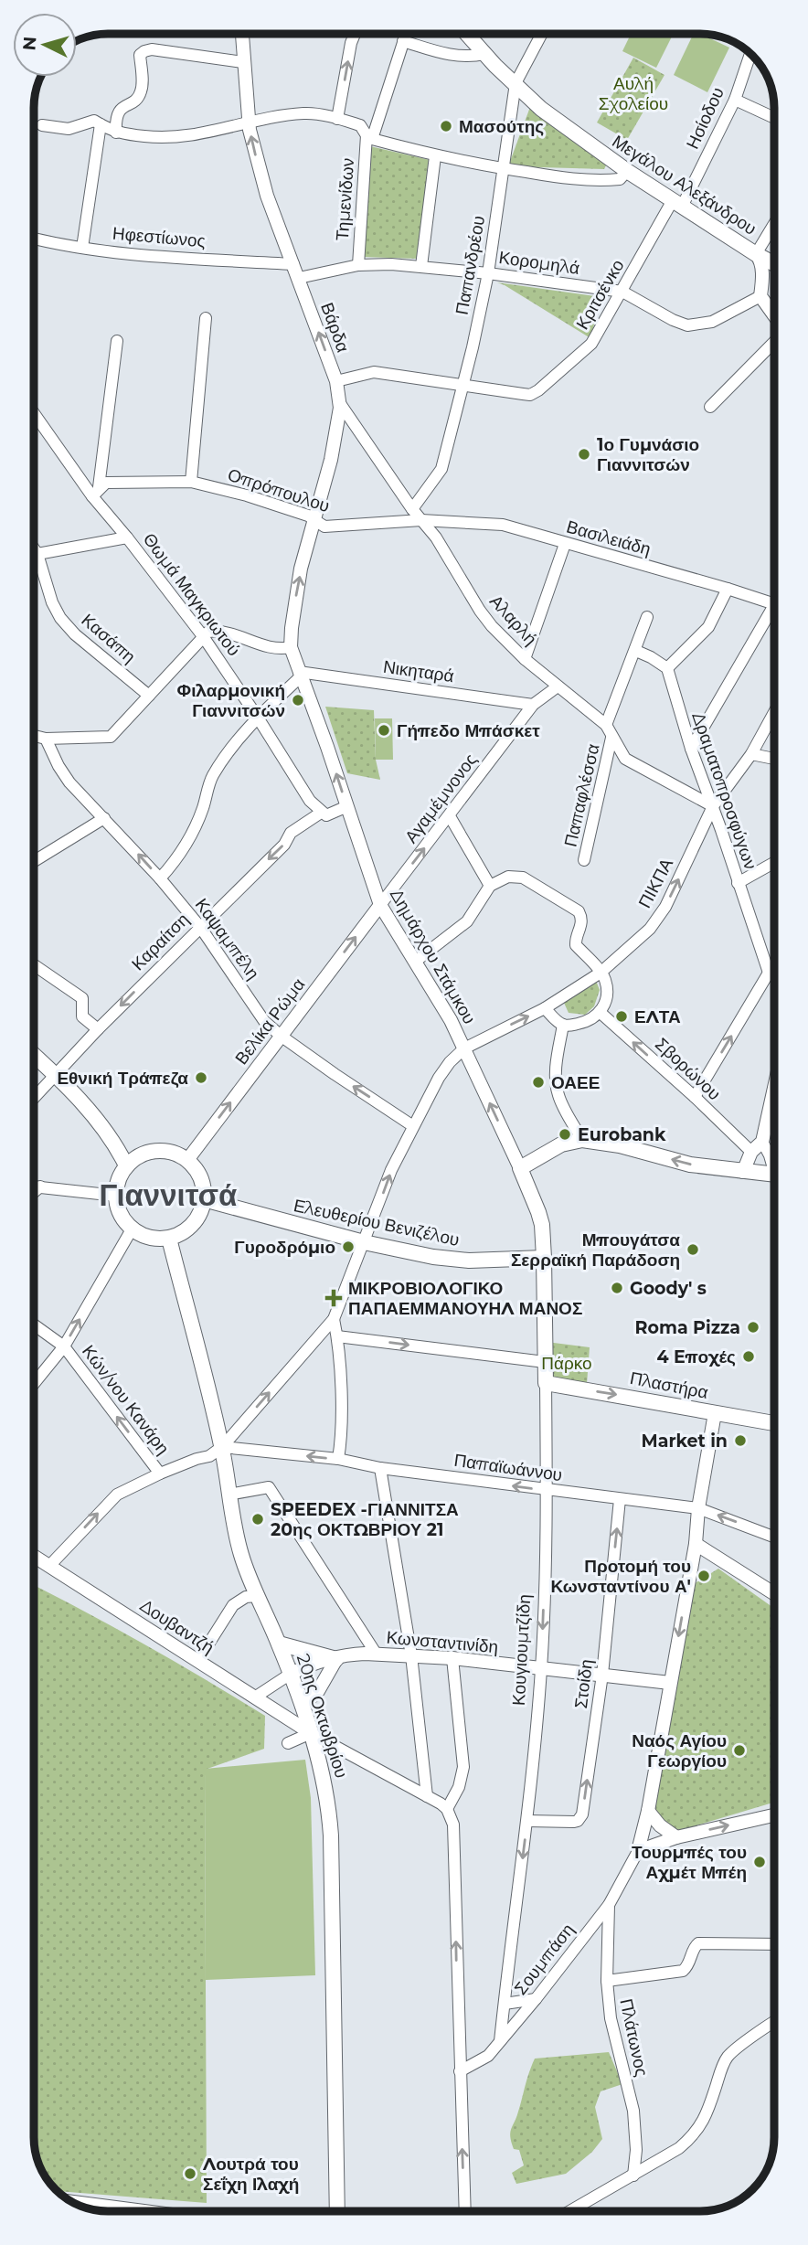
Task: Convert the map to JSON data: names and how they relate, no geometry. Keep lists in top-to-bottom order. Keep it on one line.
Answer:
{"streets":{"main road":["Μεγάλου Αλεξάνδρου","Ελευθερίου Βενιζέλου","Πλαστήρα","Κουγιουμτζίδη","20ης Οκτωβρίου"],"street":["Ησίοδου","Τημενίδων","Ηφεστίωνος","Κορομηλά","Παπανδρέου","Κριτσένκο","Βάρδα","Οπρόπουλου","Βασιλειάδη","Θωμά Μαγκριωτού","Αλαρλή","Κασάπη","Νικηταρά","Δραματοπροσφύγων","Παπαφλέσσα","Αγαμέμνονος","ΠΙΚΠΑ","Καψαμπέλη","Καραίτση","Δημάρχου Στάμκου","Βελίκα Ρώμα","Σβορώνου","Κών/νου Κανάρη","Παπαϊωάννου","Δουβαντζή","Κωνσταντινίδη","Στοίδη","Σουμπάση","Πλάτωνος"]},"crossings":[["Ησίοδου","Μεγάλου Αλεξάνδρου"],["Ησίοδου","Κριτσένκο"],["Μεγάλου Αλεξάνδρου","Παπανδρέου"],["Μεγάλου Αλεξάνδρου","Κριτσένκο"],["Τημενίδων","Κορομηλά"],["Ηφεστίωνος","Βάρδα"],["Κορομηλά","Παπανδρέου"],["Κορομηλά","Κριτσένκο"],["Κορομηλά","Βάρδα"],["Παπανδρέου","Κριτσένκο"],["Παπανδρέου","Αλαρλή"],["Κριτσένκο","Βάρδα"],["Βάρδα","Οπρόπουλου"],["Βάρδα","Αλαρλή"],["Βάρδα","Δημάρχου Στάμκου"],["Οπρόπουλου","Βασιλειάδη"],["Οπρόπουλου","Θωμά Μαγκριωτού"],["Οπρόπουλου","Αλαρλή"],["Βασιλειάδη","Αλαρλή"],["Θωμά Μαγκριωτού","Καραίτση"],["Αλαρλή","Δραματοπροσφύγων"],["Αλαρλή","Παπαφλέσσα"],["Αλαρλή","Αγαμέμνονος"],["Αλαρλή","ΠΙΚΠΑ"],["Νικηταρά","Αγαμέμνονος"],["Νικηταρά","Δημάρχου Στάμκου"],["Δραματοπροσφύγων","ΠΙΚΠΑ"],["Αγαμέμνονος","Δημάρχου Στάμκου"],["Αγαμέμνονος","Βελίκα Ρώμα"],["ΠΙΚΠΑ","Δημάρχου Στάμκου"],["Καψαμπέλη","Καραίτση"],["Καψαμπέλη","Βελίκα Ρώμα"],["Καραίτση","Δημάρχου Στάμκου"],["Δημάρχου Στάμκου","Βελίκα Ρώμα"],["Δημάρχου Στάμκου","Κουγιουμτζίδη"],["Βελίκα Ρώμα","Ελευθερίου Βενιζέλου"],["Βελίκα Ρώμα","20ης Οκτωβρίου"],["Ελευθερίου Βενιζέλου","Κουγιουμτζίδη"],["Ελευθερίου Βενιζέλου","20ης Οκτωβρίου"],["Πλαστήρα","Κουγιουμτζίδη"],["Παπαϊωάννου","Κουγιουμτζίδη"],["Παπαϊωάννου","Στοίδη"],["Παπαϊωάννου","20ης Οκτωβρίου"],["Δουβαντζή","20ης Οκτωβρίου"],["Κωνσταντινίδη","Κουγιουμτζίδη"],["Κωνσταντινίδη","Στοίδη"],["Κωνσταντινίδη","20ης Οκτωβρίου"],["Κουγιουμτζίδη","Στοίδη"],["Κουγιουμτζίδη","Σουμπάση"],["Σουμπάση","Πλάτωνος"]],"one_way":["Βάρδα","ΠΙΚΠΑ","Καψαμπέλη","Βελίκα Ρώμα","Σβορώνου","Πλαστήρα","Κών/νου Κανάρη","Παπαϊωάννου","Κουγιουμτζίδη"],"districts":["Γιαννιτσά"],"parks":["Αυλή Σχολείου","Πάρκο"],"places":{"other":["Μασούτης","1ο Γυμνάσιο Γιαννιτσών","Φιλαρμονική Γιαννιτσών","Γήπεδο Μπάσκετ","ΕΛΤΑ","Εθνική Τράπεζα","ΟΑΕΕ","Eurobank","Γυροδρόμιο","Μπουγάτσα Σερραϊκή Παράδοση","Goody' s","Roma Pizza","4 Eποχές","Market in","SPEEDEX -ΓΙΑΝΝΙΤΣΑ 20ης ΟΚΤΩΒΡΙΟΥ 21","Προτομή του Κωνσταντίνου Α'","Ναός Αγίου Γεωργίου","Τουρμπές του Αχμέτ Μπέη","Λουτρά του Σεΐχη Ιλαχή"],"health":["ΜΙΚΡΟΒΙΟΛΟΓΙΚΟ ΠΑΠΑΕΜΜΑΝΟΥΗΛ ΜΑΝΟΣ"]},"north":"left"}
